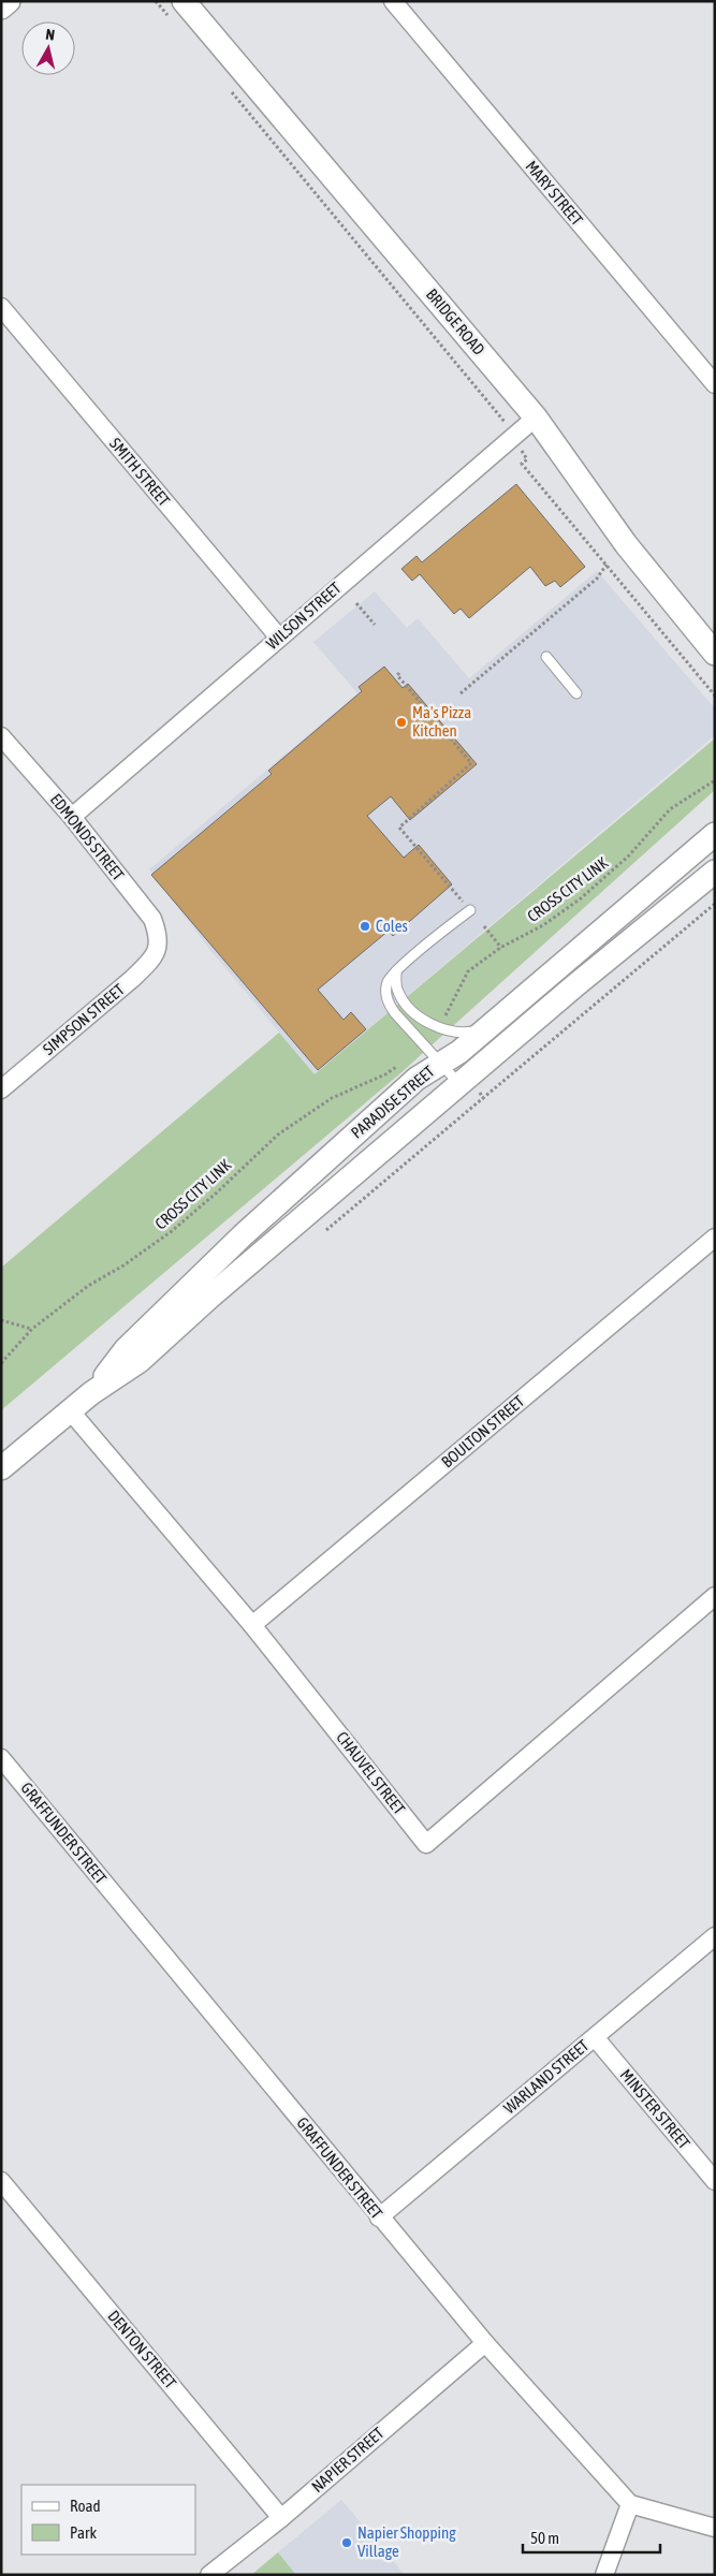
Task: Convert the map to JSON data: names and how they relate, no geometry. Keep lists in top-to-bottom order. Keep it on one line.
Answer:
{"streets":{"street":["MARY STREET","BRIDGE ROAD","SMITH STREET","WILSON STREET","EDMONDS STREET","SIMPSON STREET","PARADISE STREET","BOULTON STREET","CHAUVEL STREET","GRAFFUNDER STREET","WARLAND STREET","MINSTER STREET","DENTON STREET","NAPIER STREET"],"path":["CROSS CITY LINK"]},"crossings":[["BRIDGE ROAD","WILSON STREET"],["SMITH STREET","WILSON STREET"],["WILSON STREET","EDMONDS STREET"],["EDMONDS STREET","SIMPSON STREET"],["PARADISE STREET","CHAUVEL STREET"],["BOULTON STREET","CHAUVEL STREET"],["GRAFFUNDER STREET","WARLAND STREET"],["GRAFFUNDER STREET","NAPIER STREET"],["WARLAND STREET","MINSTER STREET"],["DENTON STREET","NAPIER STREET"]],"places":["Ma's Pizza Kitchen","Coles","Napier Shopping Village"],"legend":["Road","Park"],"scale_bar":"50 m","north":"top"}
